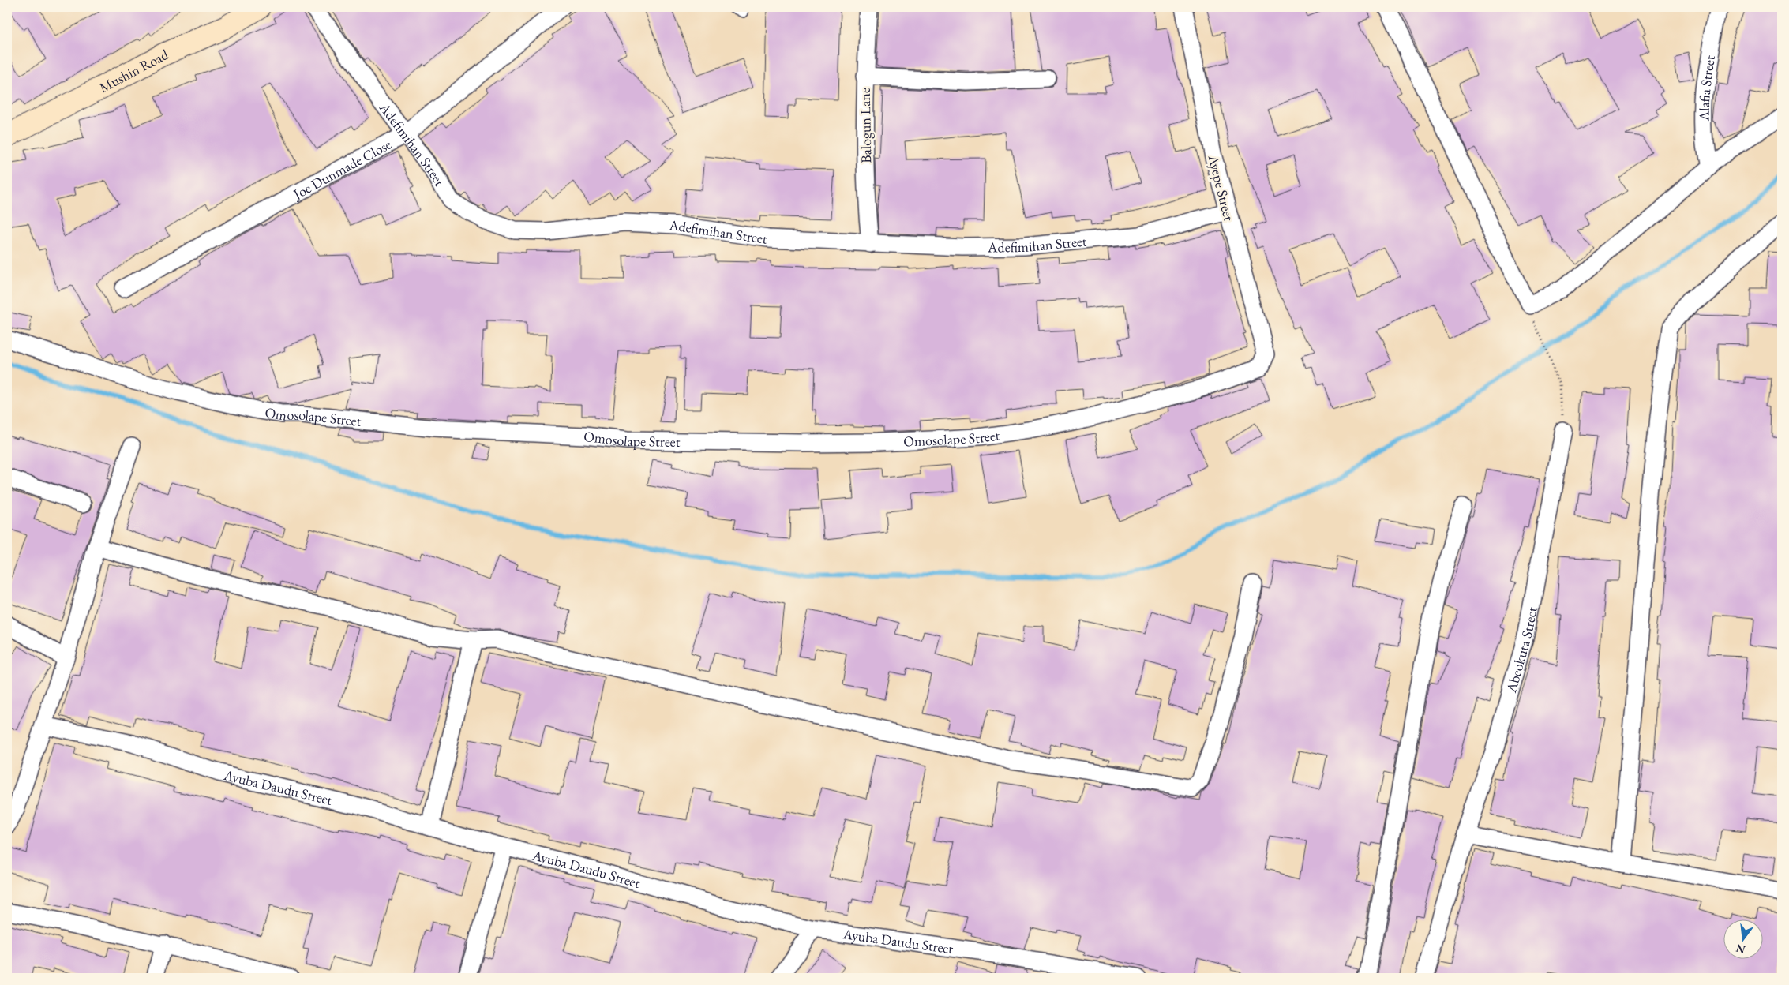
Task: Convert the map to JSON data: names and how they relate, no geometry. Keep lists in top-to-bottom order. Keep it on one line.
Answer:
{"streets":{"main road":["Mushin Road"],"street":["Alafia Street","Balogun Lane","Adefimihan Street","Joe Dunmade Close","Ayepe Street","Omosolape Street","Abeokuta Street","Ayuba Daudu Street"]},"crossings":[["Balogun Lane","Adefimihan Street"],["Adefimihan Street","Joe Dunmade Close"],["Adefimihan Street","Ayepe Street"],["Ayepe Street","Omosolape Street"]],"north":"bottom"}
